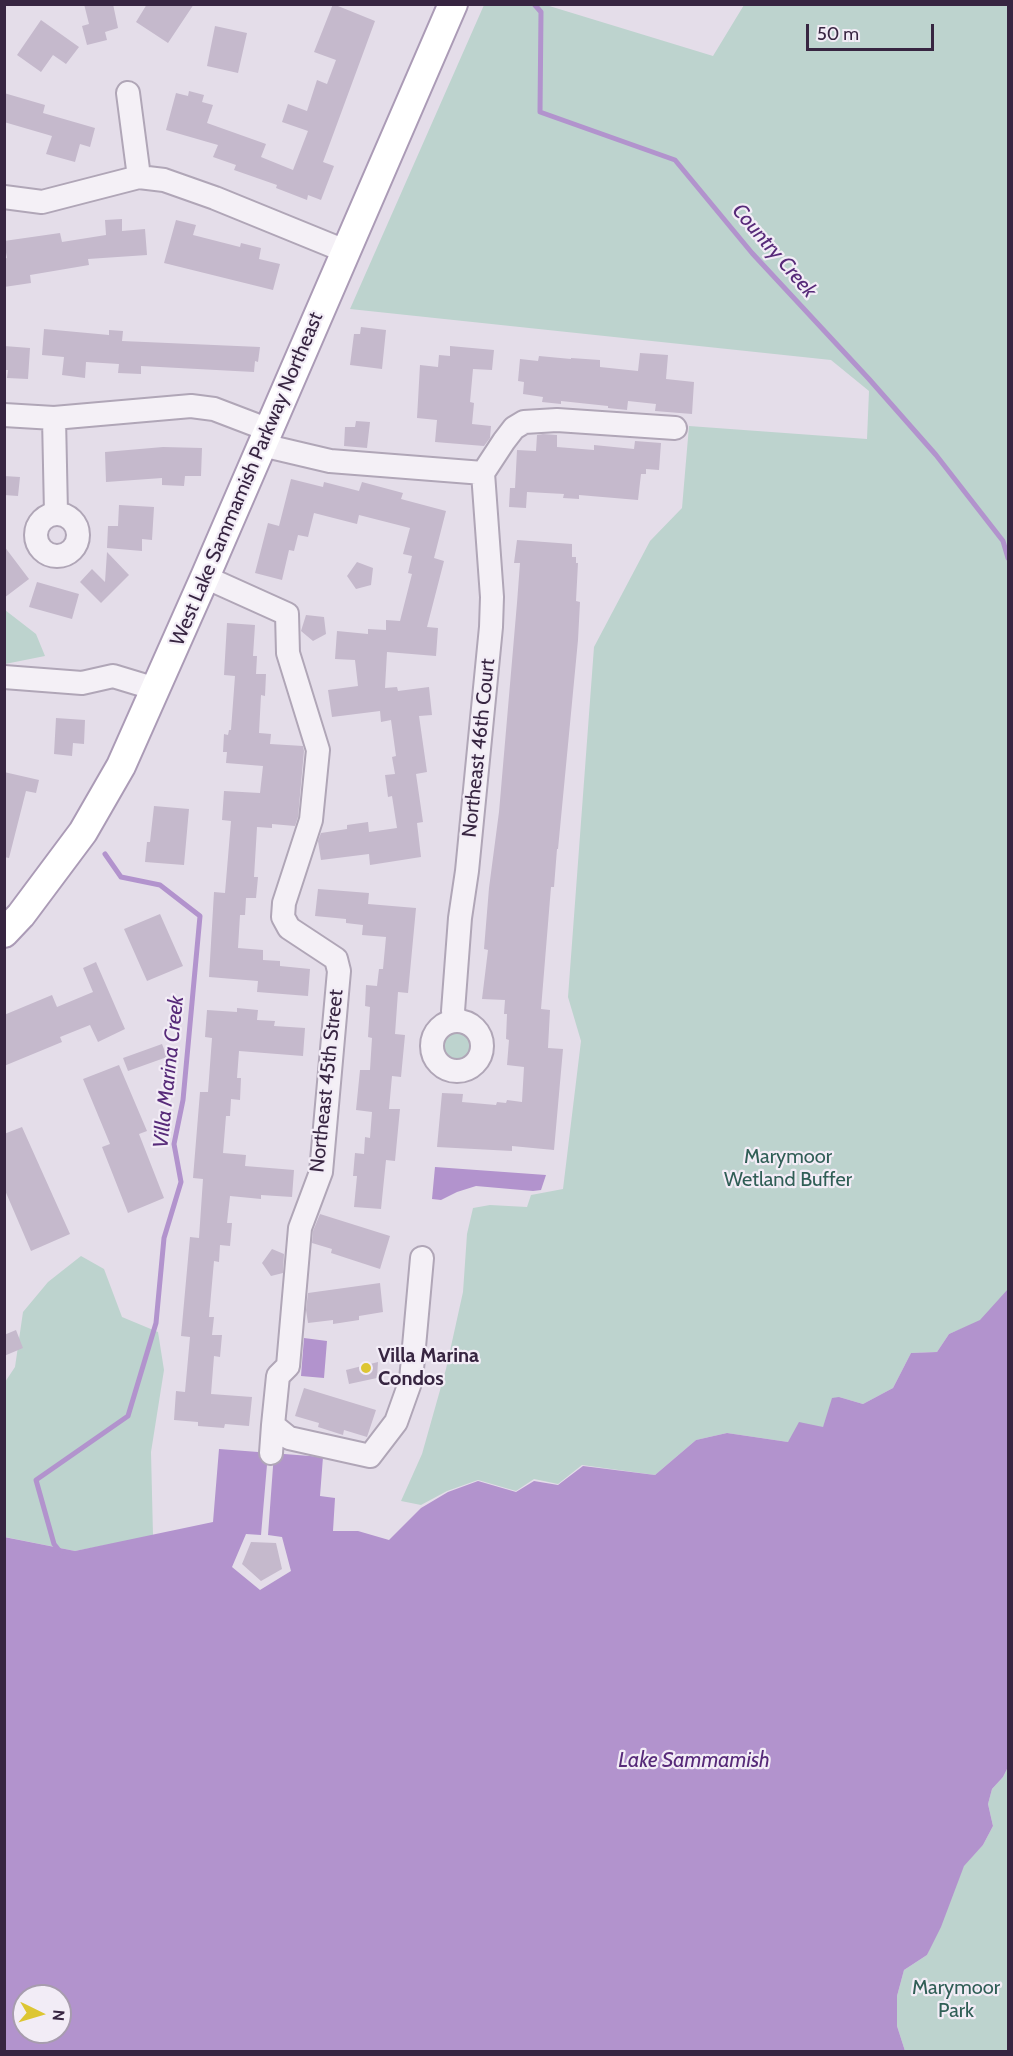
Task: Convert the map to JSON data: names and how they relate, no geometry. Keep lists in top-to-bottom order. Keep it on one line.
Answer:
{"streets":{"main road":["West Lake Sammamish Parkway Northeast"],"street":["Northeast 46th Court","Northeast 45th Street"]},"crossings":[["West Lake Sammamish Parkway Northeast","Northeast 45th Street"]],"water":["Country Creek","Villa Marina Creek","Lake Sammamish"],"parks":["Marymoor Wetland Buffer","Marymoor Park"],"places":["Villa Marina Condos"],"scale_bar":"50 m","north":"right"}
